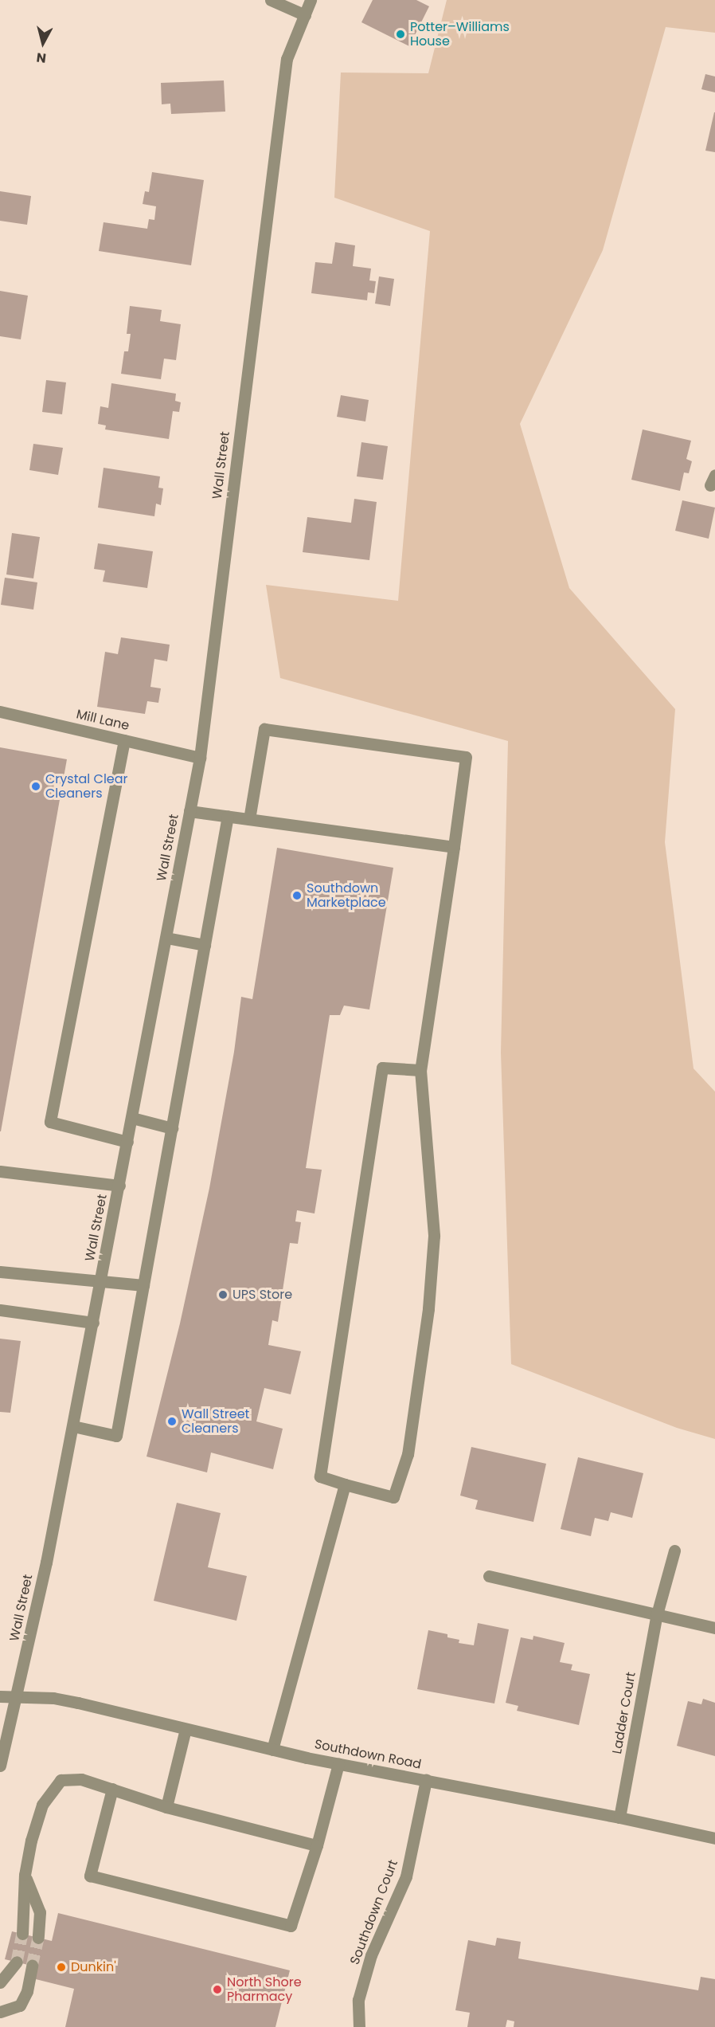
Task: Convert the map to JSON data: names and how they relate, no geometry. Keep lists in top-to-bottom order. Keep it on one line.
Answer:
{"streets":{"street":["Wall Street","Mill Lane","Ladder Court","Southdown Road","Southdown Court"]},"crossings":[["Wall Street","Mill Lane"],["Wall Street","Southdown Road"],["Ladder Court","Southdown Road"],["Southdown Road","Southdown Court"]],"places":["Potter–Williams House","Crystal Clear Cleaners","Southdown Marketplace","UPS Store","Wall Street Cleaners","Dunkin'","North Shore Pharmacy"],"north":"bottom"}
